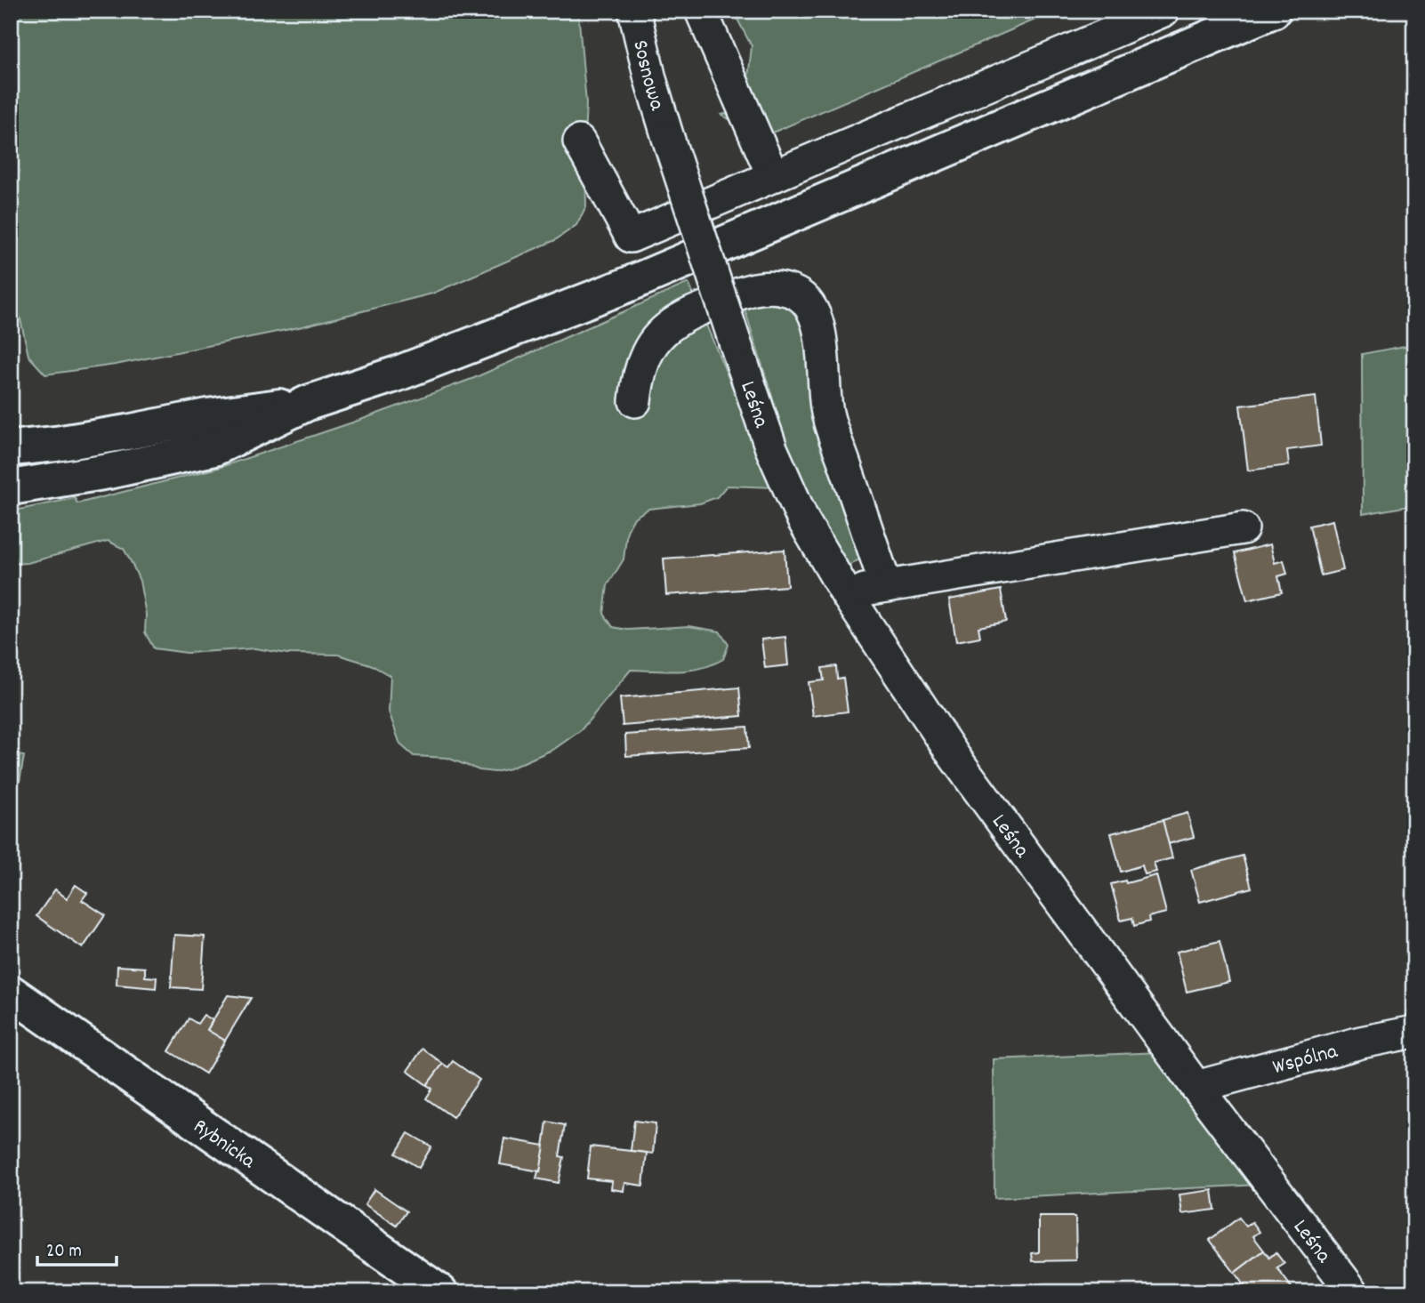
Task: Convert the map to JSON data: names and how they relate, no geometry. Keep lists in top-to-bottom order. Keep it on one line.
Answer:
{"streets":{"main road":["Rybnicka"],"street":["Sosnowa","Leśna","Wspólna"]},"crossings":[["Sosnowa","Leśna"],["Leśna","Wspólna"]],"scale_bar":"20 m"}
